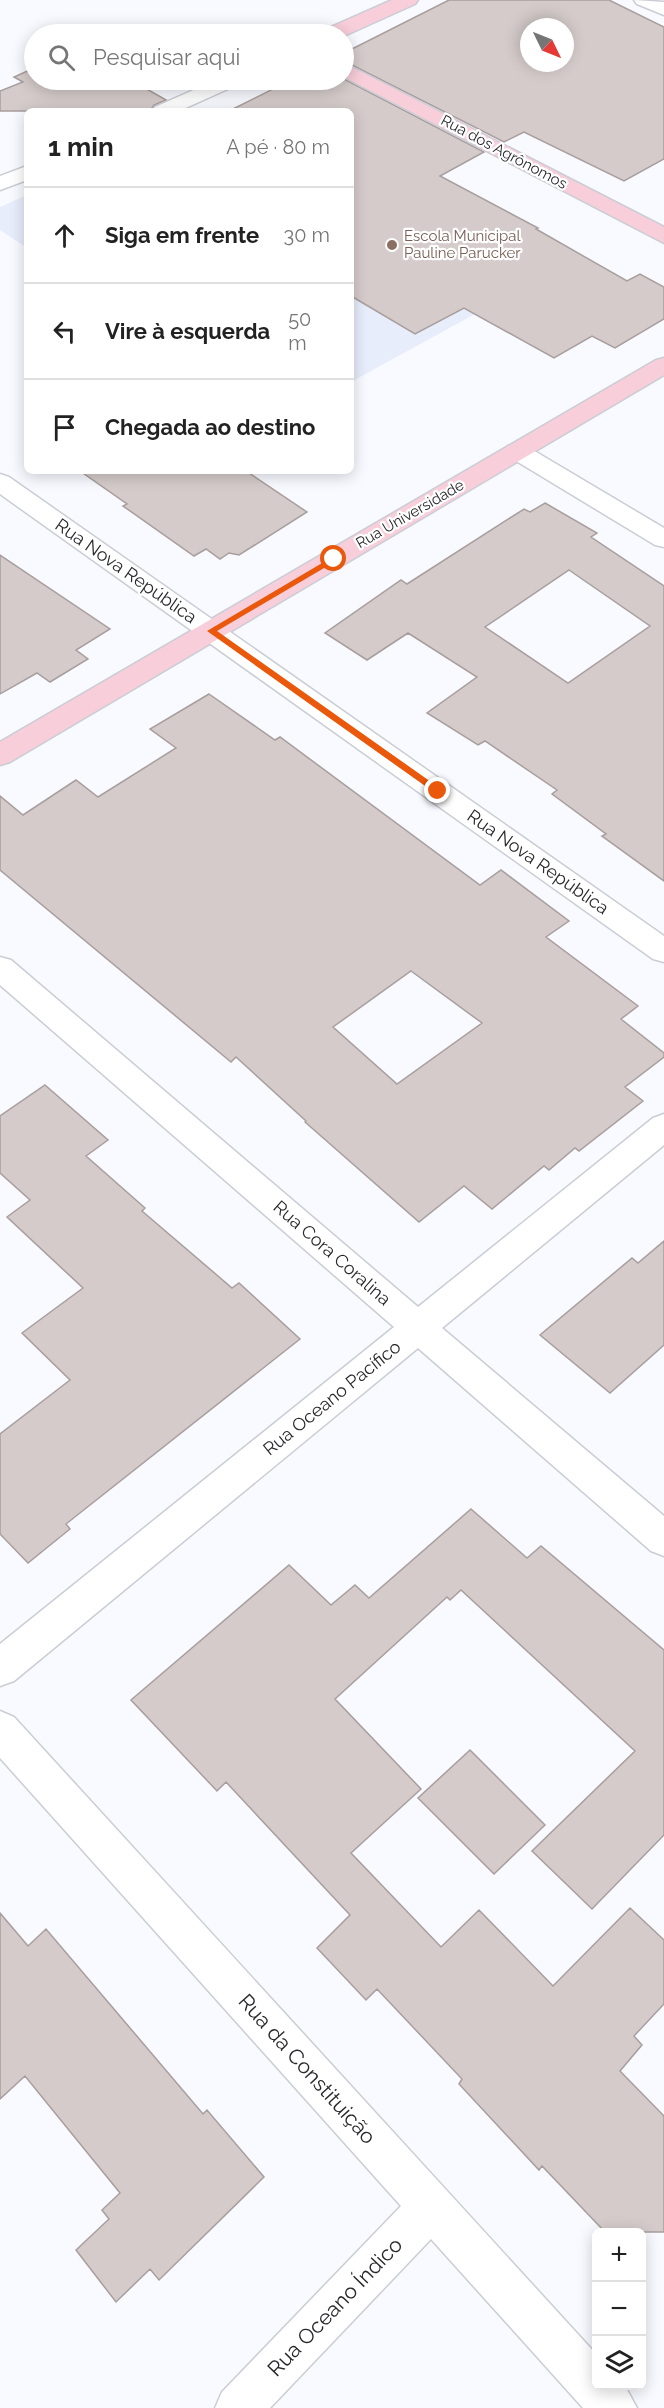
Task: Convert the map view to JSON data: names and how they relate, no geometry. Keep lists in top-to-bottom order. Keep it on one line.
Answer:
{"streets":{"street":["Rua dos Agrônomos","Rua Universidade","Rua Nova República","Rua Cora Coralina","Rua Oceano Pacífico","Rua da Constituição","Rua Oceano Índico"]},"crossings":[["Rua Universidade","Rua Nova República"],["Rua Cora Coralina","Rua Oceano Pacífico"],["Rua da Constituição","Rua Oceano Índico"]],"places":["Escola Municipal Pauline Parucker"],"north":"bottom right","page":{"search":"Pesquisar aqui","heading":["1 min","A pé · 80 m"],"list":[["Siga em frente","30 m"],["Vire à esquerda","50 m"],"Chegada ao destino"],"map_buttons":["+","−"]}}
